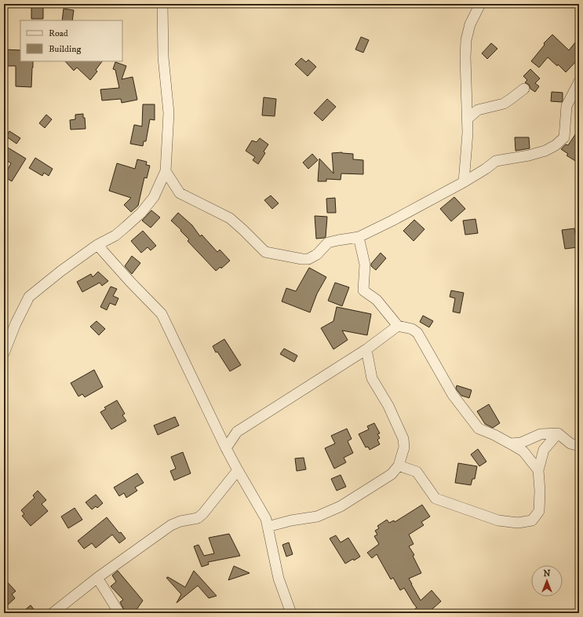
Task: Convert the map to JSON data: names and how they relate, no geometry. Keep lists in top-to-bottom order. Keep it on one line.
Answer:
{"legend":["Road","Building"],"north":"top"}
